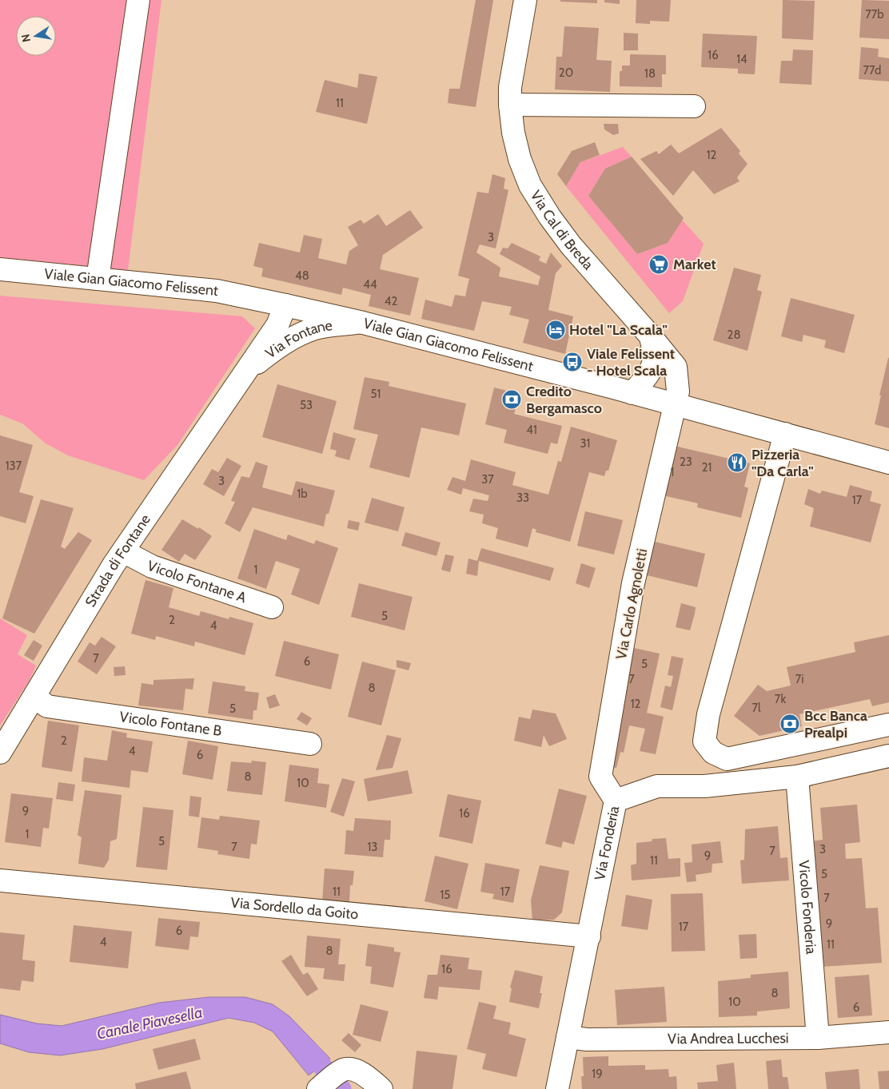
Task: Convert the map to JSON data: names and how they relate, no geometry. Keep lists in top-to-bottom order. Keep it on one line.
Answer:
{"streets":{"street":["Via Cal di Breda","Viale Gian Giacomo Felissent","Via Fontane","Strada di Fontane","Vicolo Fontane A","Via Carlo Agnoletti","Vicolo Fontane B","Via Fonderia","Vicolo Fonderia","Via Sordello da Goito","Via Andrea Lucchesi"]},"crossings":[["Via Cal di Breda","Viale Gian Giacomo Felissent"],["Via Cal di Breda","Via Carlo Agnoletti"],["Viale Gian Giacomo Felissent","Via Fontane"],["Viale Gian Giacomo Felissent","Strada di Fontane"],["Viale Gian Giacomo Felissent","Via Carlo Agnoletti"],["Via Fontane","Strada di Fontane"],["Strada di Fontane","Vicolo Fontane A"],["Strada di Fontane","Vicolo Fontane B"],["Via Carlo Agnoletti","Via Fonderia"],["Via Fonderia","Vicolo Fonderia"],["Via Fonderia","Via Sordello da Goito"],["Via Fonderia","Via Andrea Lucchesi"],["Vicolo Fonderia","Via Andrea Lucchesi"]],"water":["Canale Piavesella"],"places":{"supermarket":["Market"],"hotel":["Hotel \"La Scala\""],"bus stop":["Viale Felissent - Hotel Scala"],"bank":["Credito Bergamasco","Bcc Banca Prealpi"],"restaurant":["Pizzeria \"Da Carla\""]},"house_numbers":["77b","16","14","77d","20","18","11","12","3","48","44","42","28","51","53","41","31","23","137","21","1","37","3","1b","33","17","1","5","2","4","7","6","5","7","7i","8","7k","12","7l","5","2","4","6","8","10","9","16","1","5","7","13","3","7","9","11","5","11","17","15","7","9","17","6","4","11","8","16","8","10","6","19"],"north":"left"}
